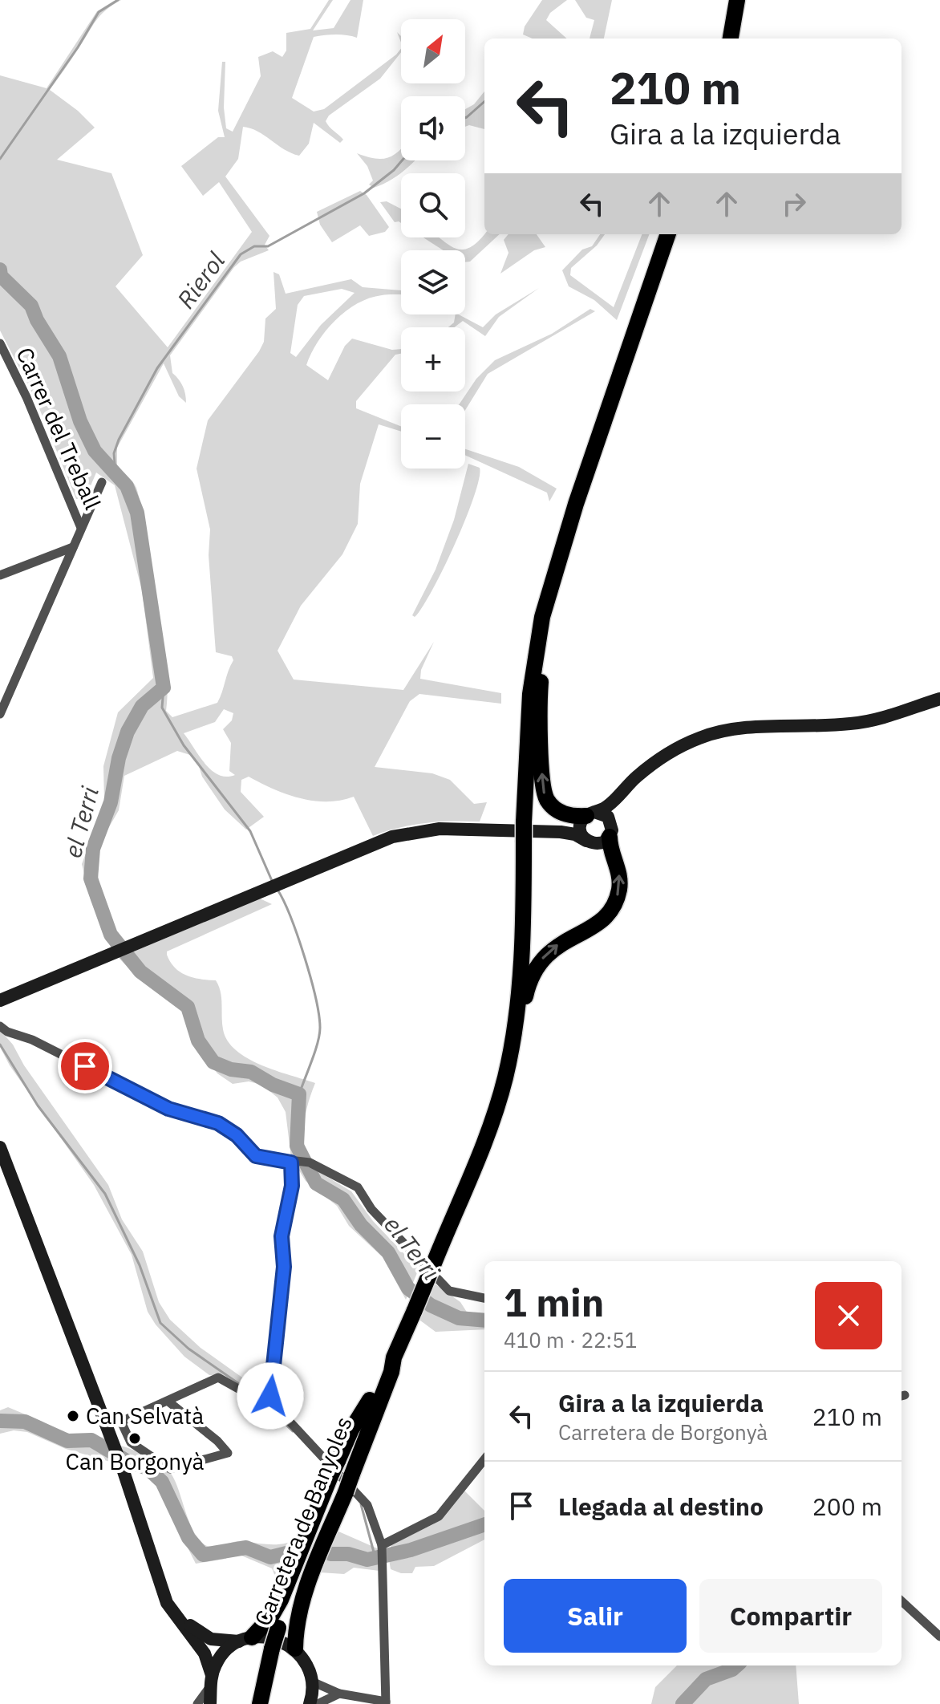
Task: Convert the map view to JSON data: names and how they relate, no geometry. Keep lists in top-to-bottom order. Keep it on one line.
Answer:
{"streets":{"street":["Carrer del Treball"]},"water":["Rierol","el Terri"],"places":["Can Selvatà","Can Borgonyà"],"north":"top right","page":{"map_buttons":["+","−"],"turn":["210 m","Gira a la izquierda"],"heading":["1 min","410 m · 22:51"],"list":[{"name":"Gira a la izquierda","note":"Carretera de Borgonyà","value":"210 m"},{"name":"Llegada al destino","value":"200 m"}],"buttons":["Salir","Compartir"]}}
